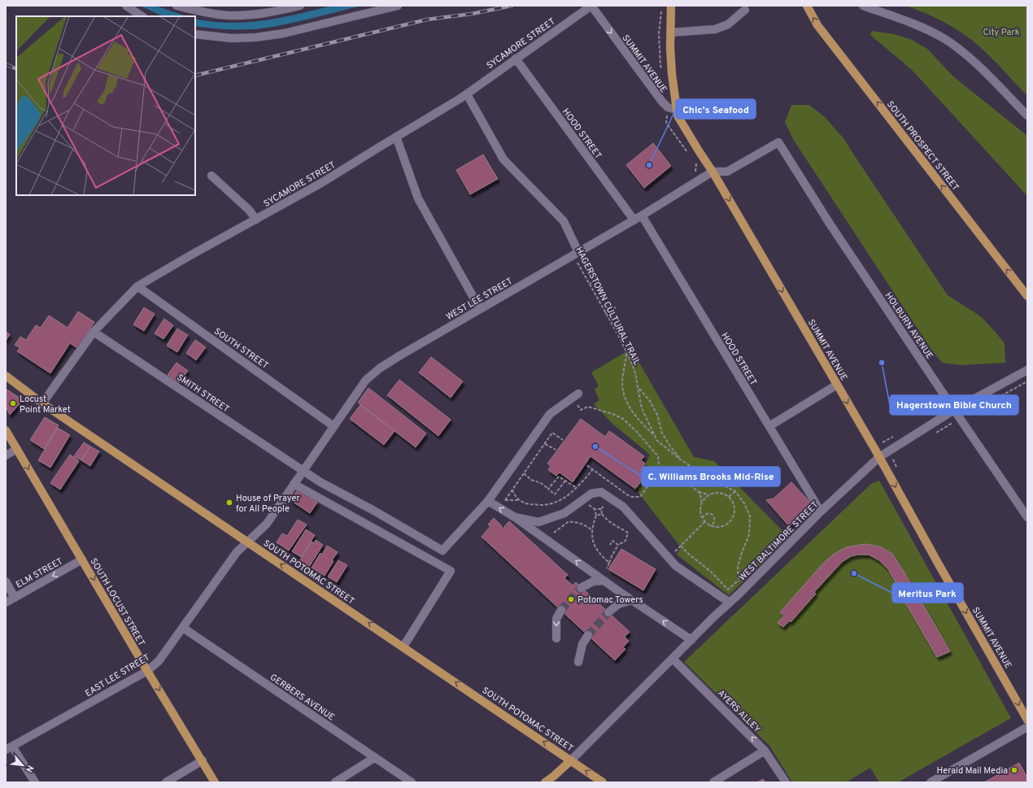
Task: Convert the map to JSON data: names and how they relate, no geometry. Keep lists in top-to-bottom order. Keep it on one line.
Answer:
{"streets":{"main road":["SUMMIT AVENUE","SOUTH PROSPECT STREET","SOUTH POTOMAC STREET","SOUTH LOCUST STREET"],"street":["SYCAMORE STREET","HOOD STREET","WEST LEE STREET","HOLBURN AVENUE","SOUTH STREET","SMITH STREET","WEST BALTIMORE STREET","ELM STREET","EAST LEE STREET","GERBERS AVENUE","AYERS ALLEY"],"path":["HAGERSTOWN CULTURAL TRAIL"]},"crossings":[["SYCAMORE STREET","SUMMIT AVENUE"],["SYCAMORE STREET","HOOD STREET"],["SYCAMORE STREET","SOUTH STREET"],["SYCAMORE STREET","SMITH STREET"],["SYCAMORE STREET","SOUTH POTOMAC STREET"],["SUMMIT AVENUE","WEST LEE STREET"],["SUMMIT AVENUE","WEST BALTIMORE STREET"],["HOOD STREET","WEST LEE STREET"],["HOOD STREET","WEST BALTIMORE STREET"],["WEST LEE STREET","HAGERSTOWN CULTURAL TRAIL"],["WEST LEE STREET","HOLBURN AVENUE"],["WEST LEE STREET","SOUTH STREET"],["WEST LEE STREET","SMITH STREET"],["WEST LEE STREET","SOUTH POTOMAC STREET"],["WEST LEE STREET","EAST LEE STREET"],["HAGERSTOWN CULTURAL TRAIL","WEST BALTIMORE STREET"],["HOLBURN AVENUE","WEST BALTIMORE STREET"],["WEST BALTIMORE STREET","SOUTH POTOMAC STREET"],["WEST BALTIMORE STREET","AYERS ALLEY"],["SOUTH POTOMAC STREET","EAST LEE STREET"],["ELM STREET","SOUTH LOCUST STREET"],["SOUTH LOCUST STREET","EAST LEE STREET"],["EAST LEE STREET","GERBERS AVENUE"]],"one_way":["SUMMIT AVENUE","SOUTH PROSPECT STREET","SOUTH POTOMAC STREET","ELM STREET","SOUTH LOCUST STREET","AYERS ALLEY"],"parks":["City Park"],"places":["Chic's Seafood","Hagerstown Bible Church","Locust Point Market","C. Williams Brooks Mid‐Rise","House of Prayer for All People","Meritus Park","Potomac Towers","Herald Mail Media"],"north":"bottom right"}
